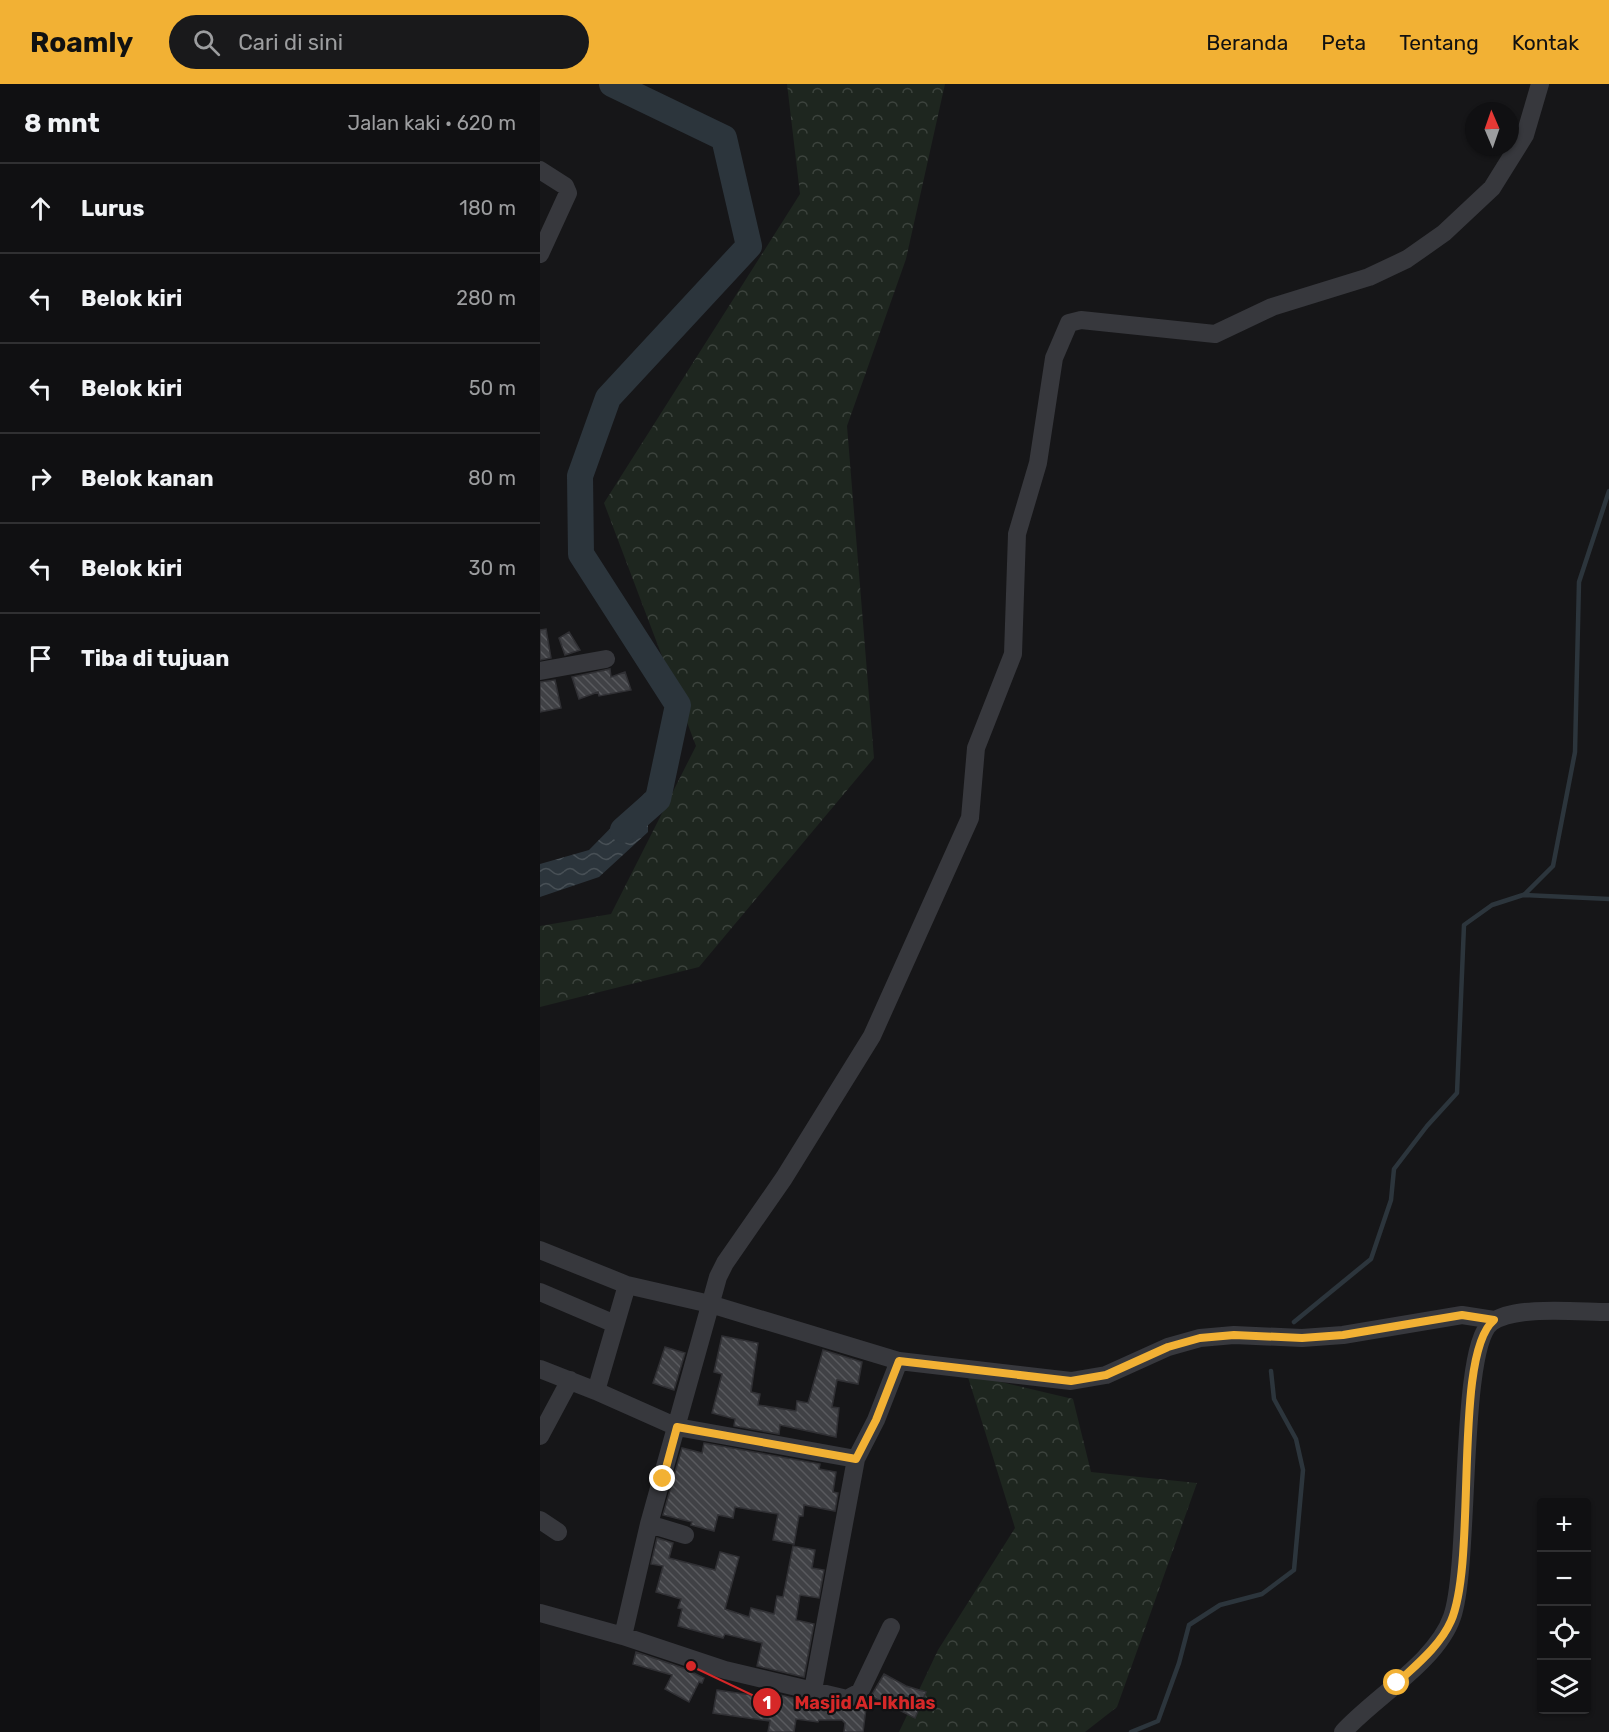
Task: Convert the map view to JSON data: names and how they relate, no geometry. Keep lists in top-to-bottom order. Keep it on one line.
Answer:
{"places":["Masjid Al-Ikhlas"],"north":"top","page":{"header":"Roamly","search":"Cari di sini","nav":["Beranda","Peta","Tentang","Kontak"],"heading":["8 mnt","Jalan kaki · 620 m"],"list":[["Lurus","180 m"],["Belok kiri","280 m"],["Belok kiri","50 m"],["Belok kanan","80 m"],["Belok kiri","30 m"],"Tiba di tujuan"],"map_buttons":["+","−"]}}
